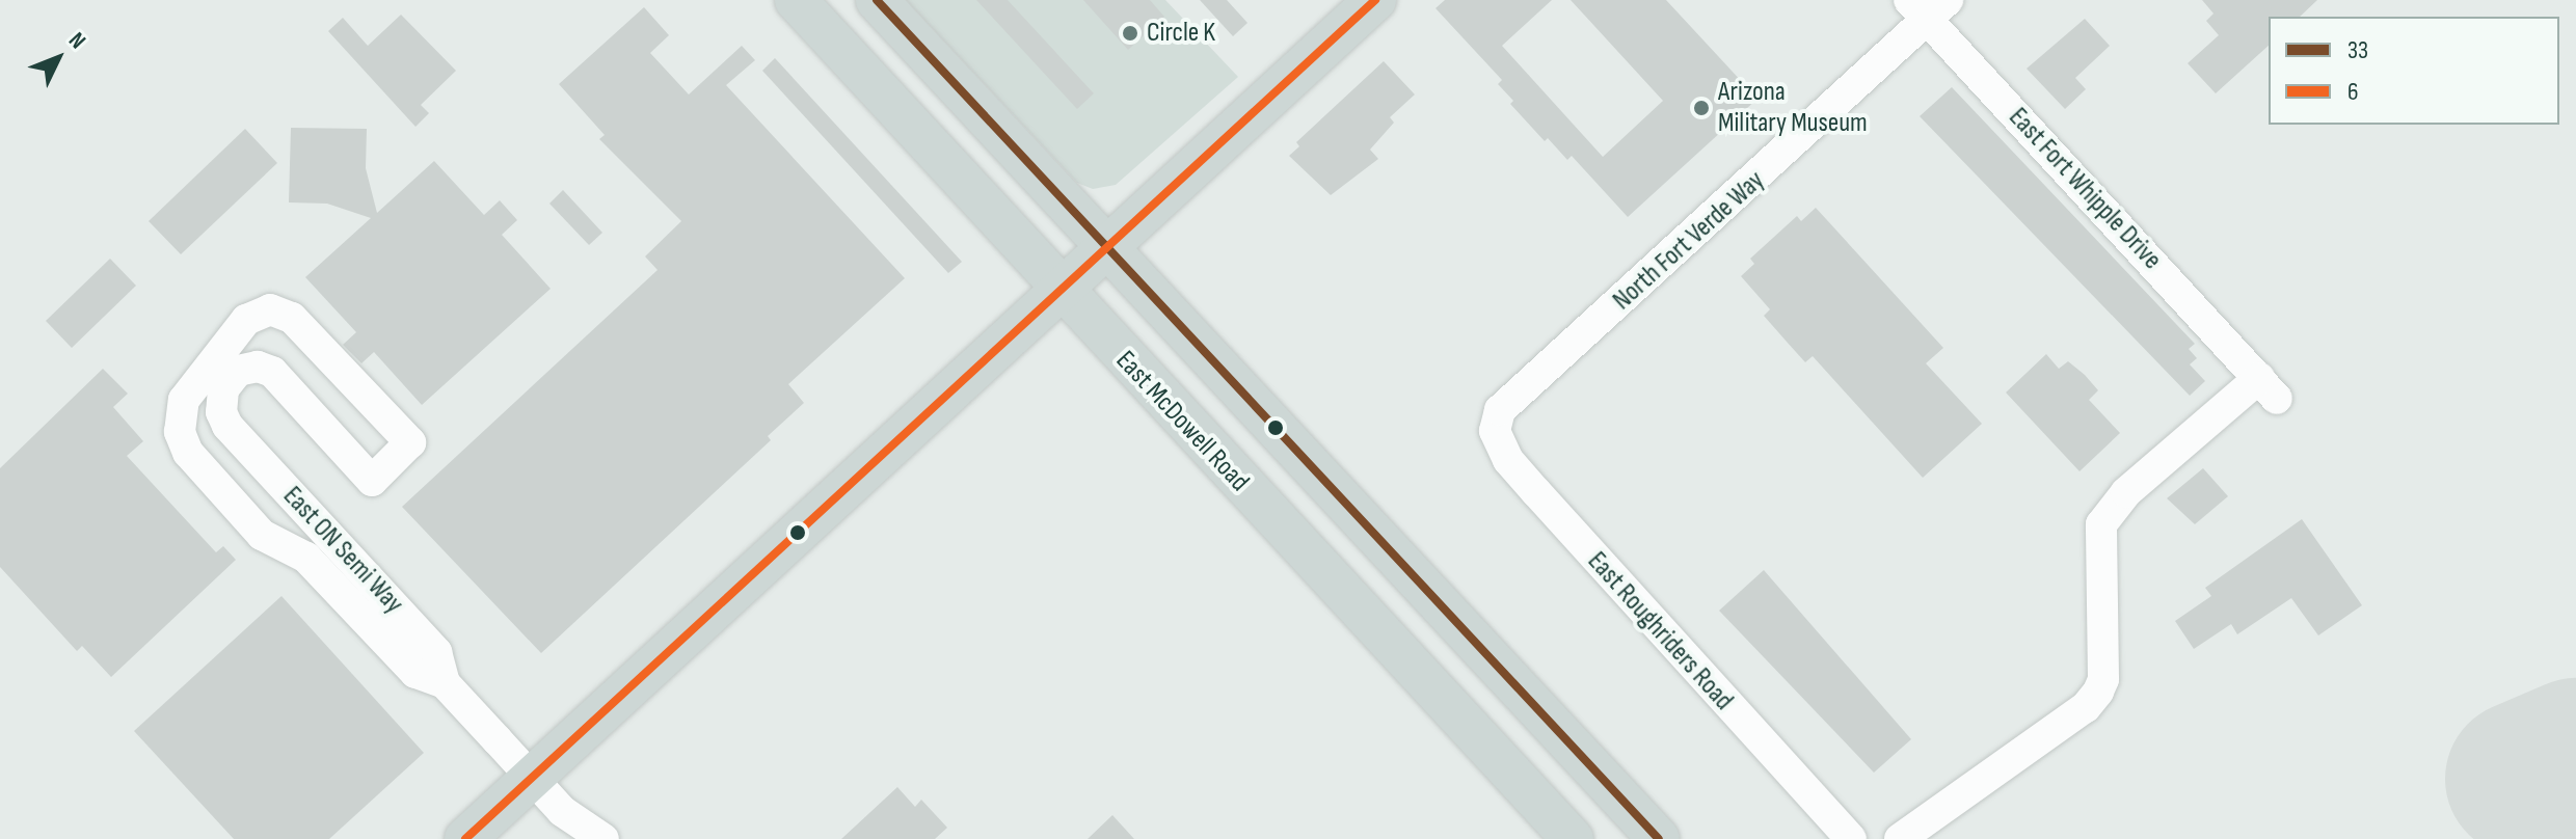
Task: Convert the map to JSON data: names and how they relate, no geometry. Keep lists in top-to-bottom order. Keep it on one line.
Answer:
{"streets":{"main road":["East McDowell Road"],"street":["East Fort Whipple Drive","North Fort Verde Way","East ON Semi Way","East Roughriders Road"]},"crossings":[["East Fort Whipple Drive","North Fort Verde Way"],["North Fort Verde Way","East Roughriders Road"]],"places":["Circle K","Arizona Military Museum"],"lines":["transit line 33","transit line 6"],"legend":["33","6"],"north":"top right"}
